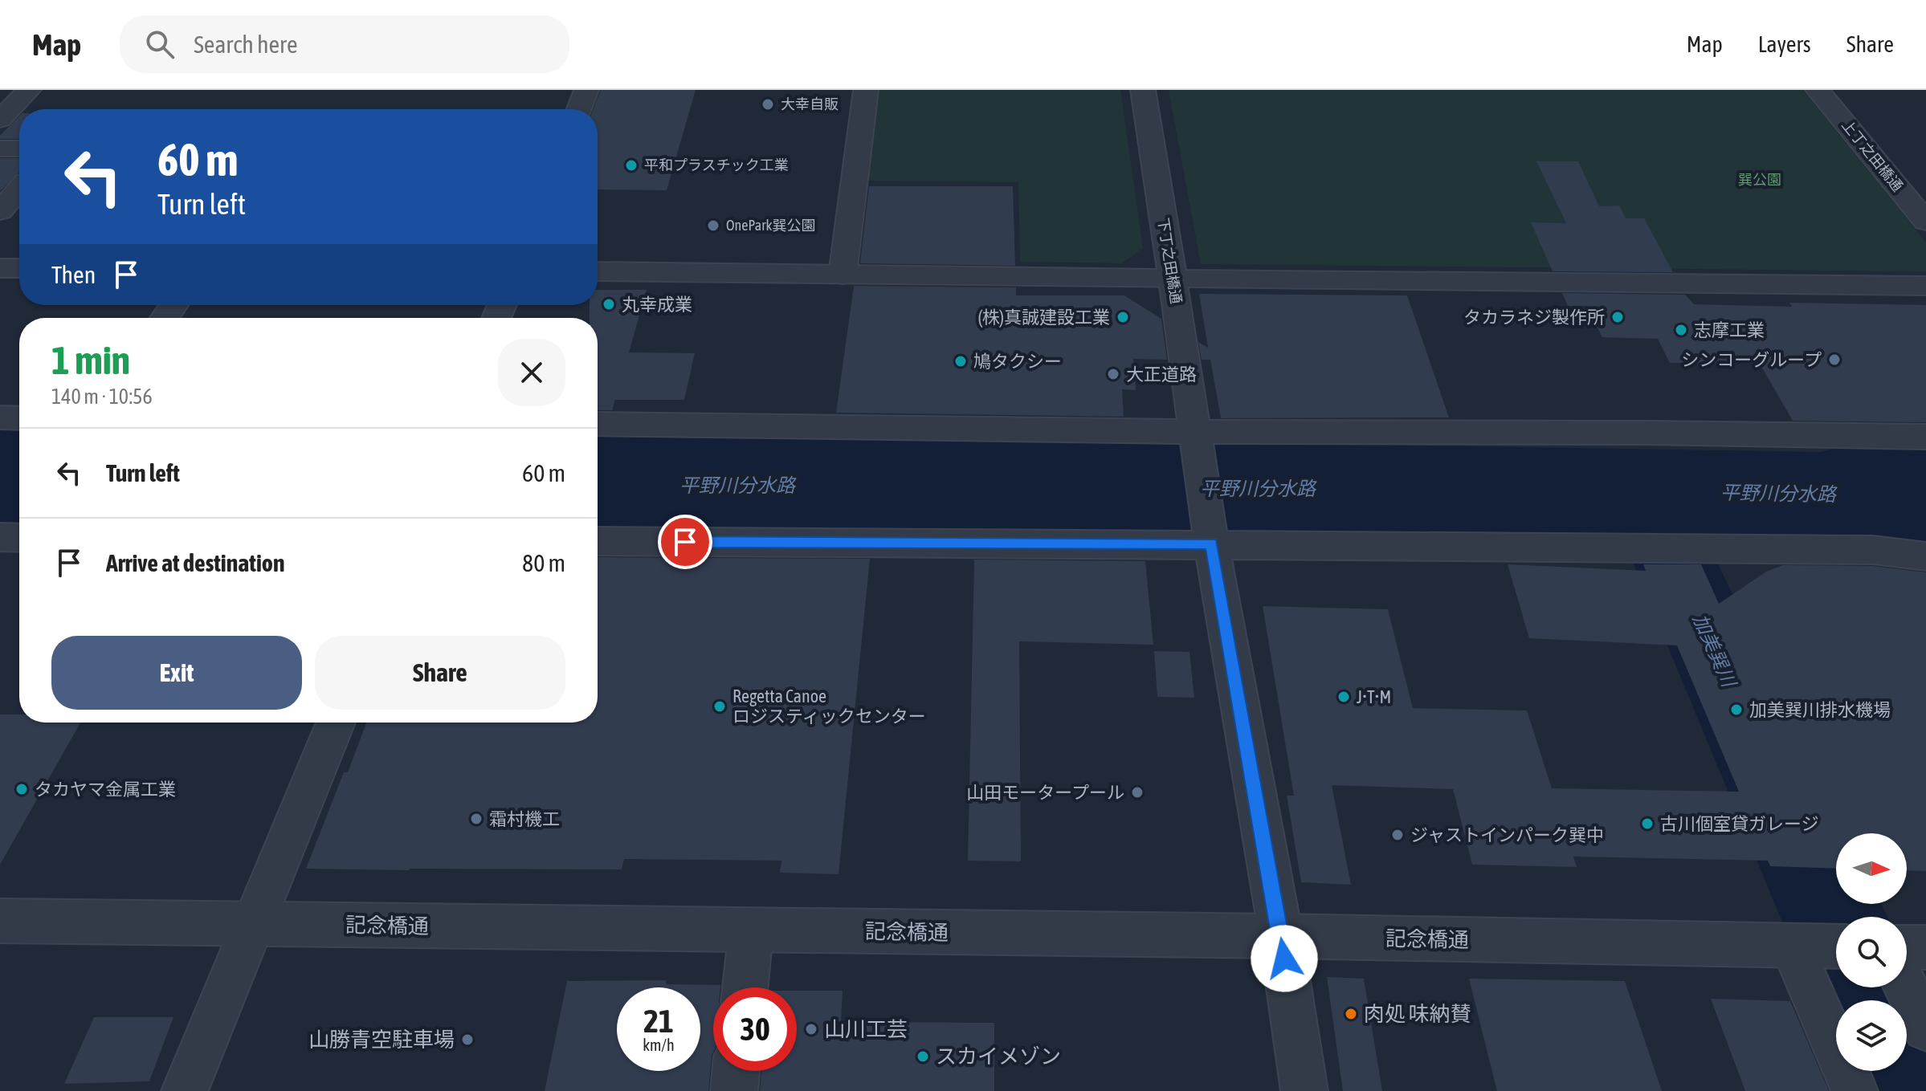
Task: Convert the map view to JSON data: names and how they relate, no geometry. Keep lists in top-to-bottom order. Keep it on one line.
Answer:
{"streets":{"street":["上丁之田橋通","下丁之田橋通","記念橋通"]},"water":["平野川分水路","加美巽川"],"parks":["巽公園"],"places":["大幸自販","平和プラスチック工業","OnePark巽公園","丸幸成業","(株)真誠建設工業","タカラネジ製作所","志摩工業","シンコーグループ","鳩タクシー","大正道路","J•T•M","Regetta Canoe ロジスティックセンター","加美巽川排水機場","タカヤマ金属工業","山田モータープール","霜村機工","古川個室貸ガレージ","ジャストインパーク巽中","肉処 味納賛","山川工芸","山勝青空駐車場","スカイメゾン"],"north":"right","page":{"header":"Map","search":"Search here","nav":["Map","Layers","Share"],"turn":["60 m","Turn left"],"then":"Then","heading":["1 min","140 m · 10:56"],"list":[{"name":"Turn left","value":"60 m"},{"name":"Arrive at destination","value":"80 m"}],"buttons":["Exit","Share"],"speed":"21 km/h","limit":"30"}}
